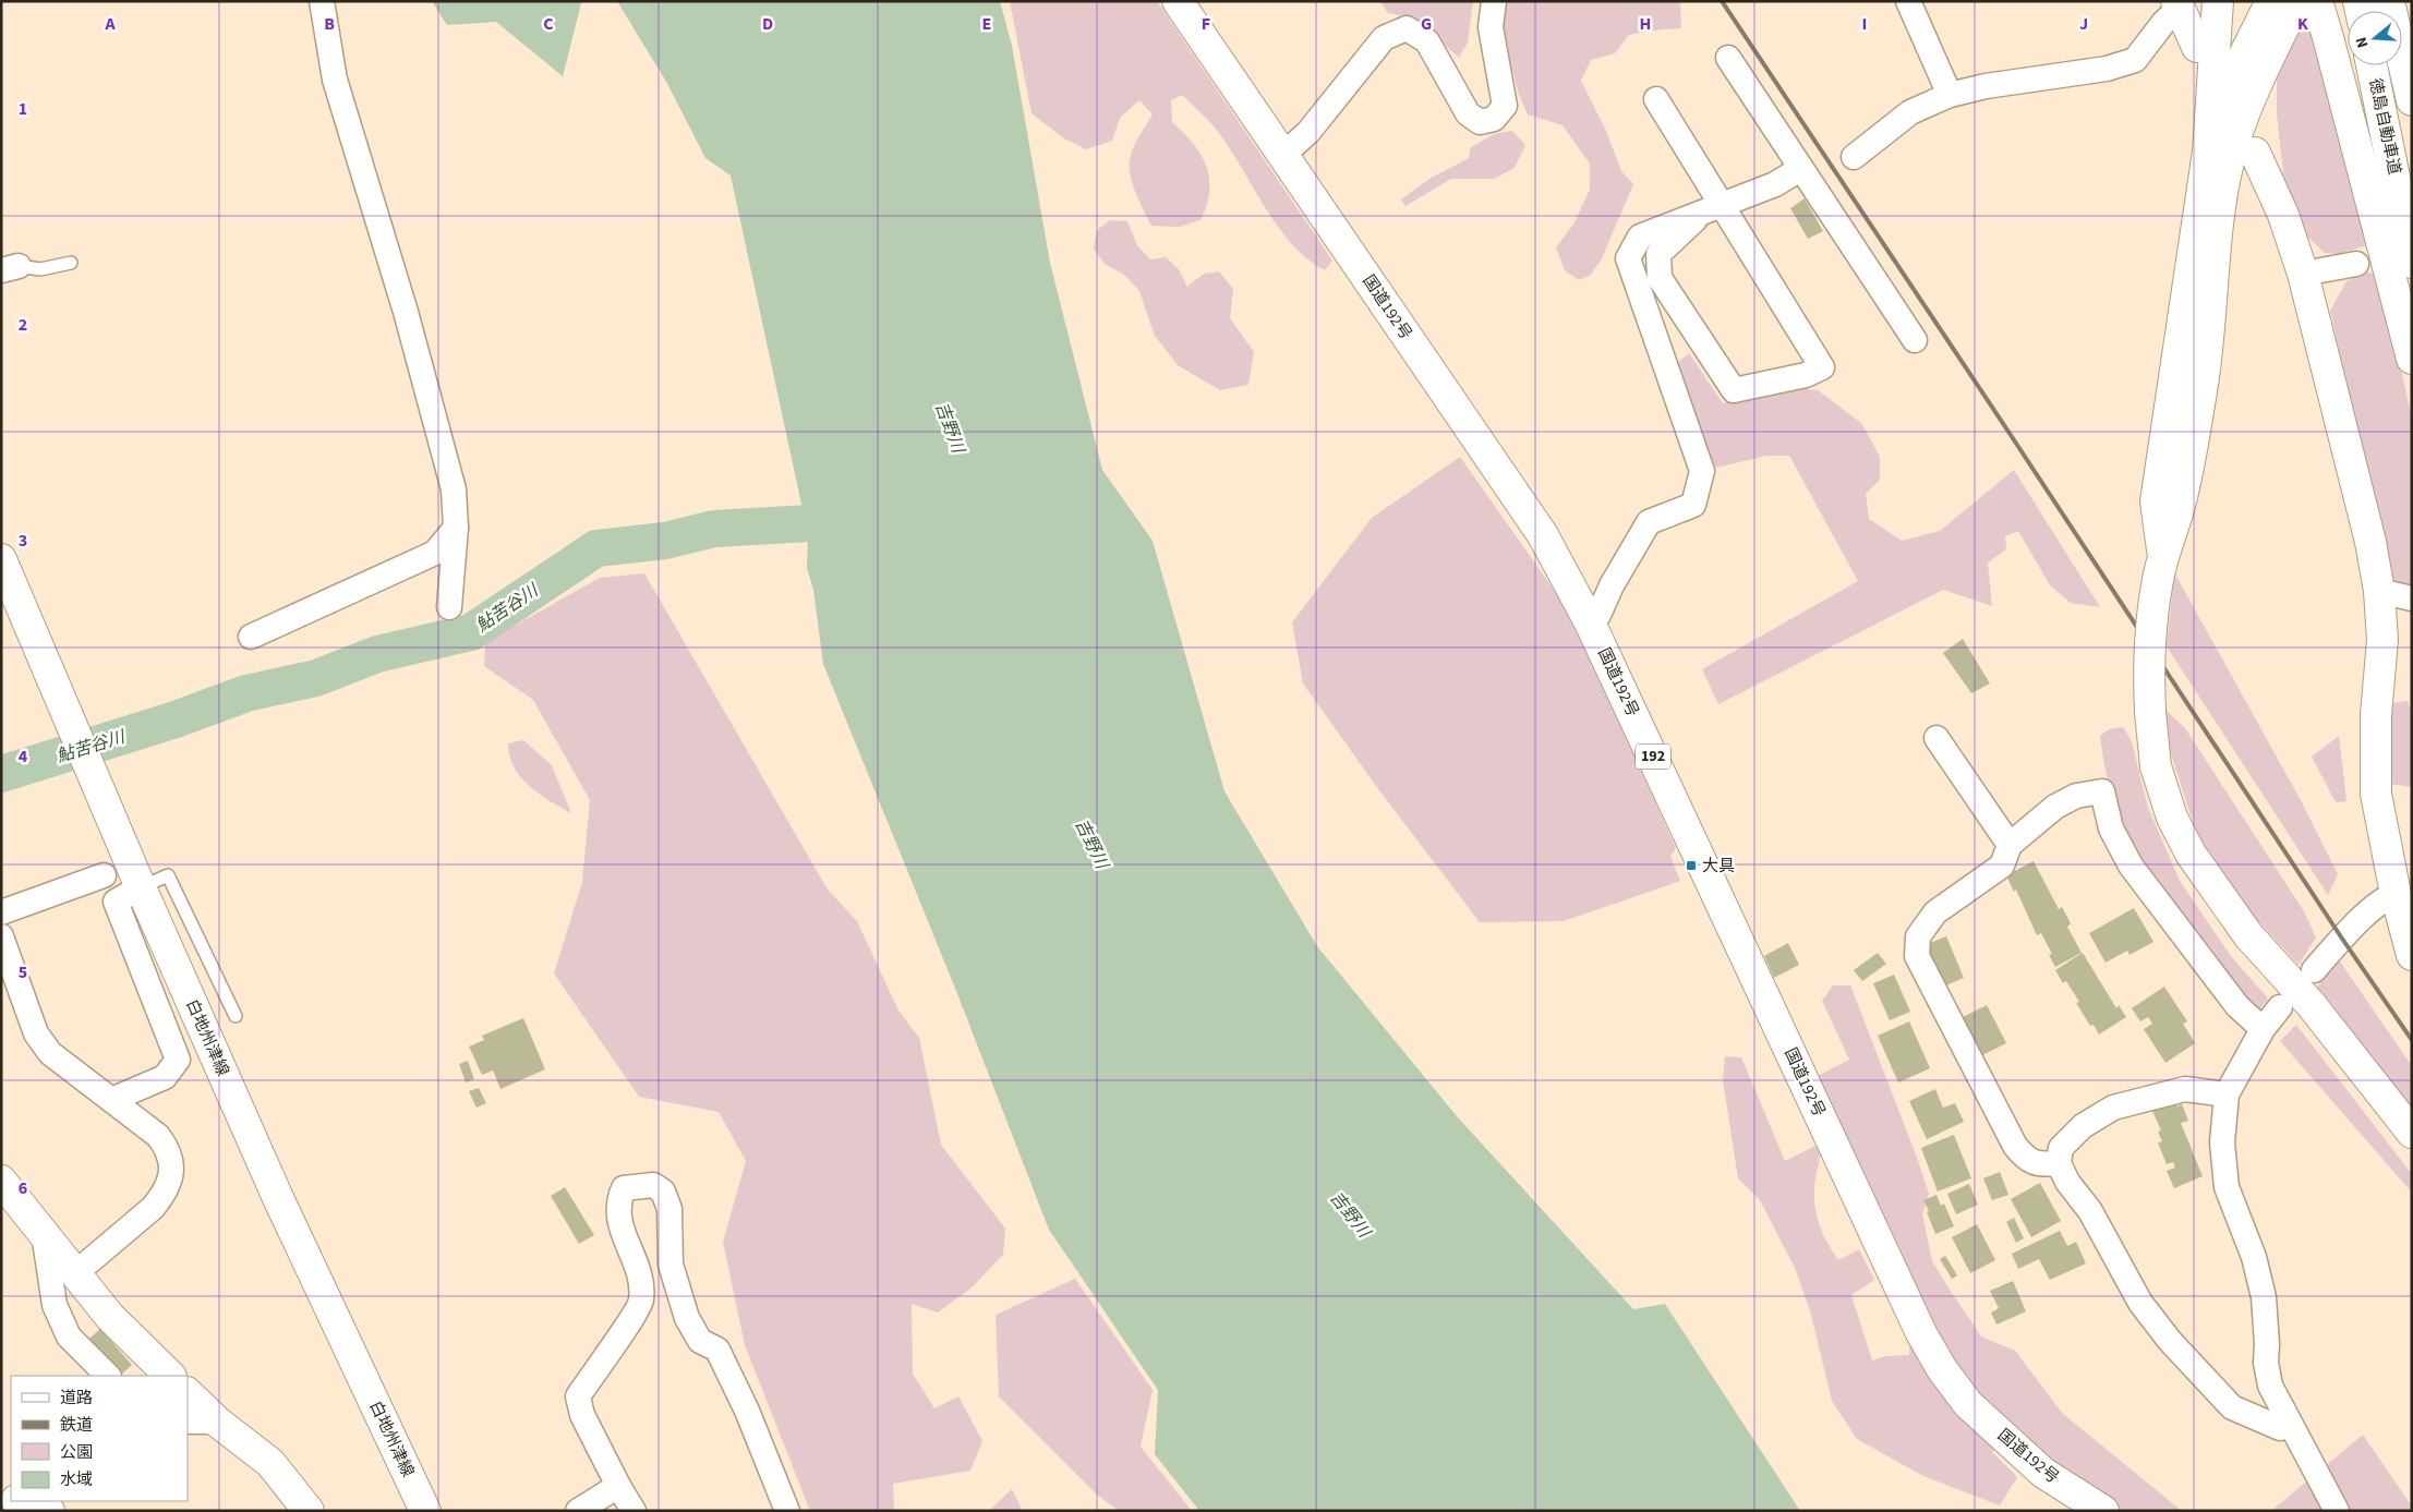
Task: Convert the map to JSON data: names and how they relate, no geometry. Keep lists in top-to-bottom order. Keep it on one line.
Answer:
{"streets":{"main road":["徳島自動車道","国道192号","192","白地州津線"]},"water":["吉野川","鮎苦谷川"],"places":{"transit":["大具"]},"legend":["道路","鉄道","公園","水域"],"north":"left","grid":{"columns":["A","B","C","D","E","F","G","H","I","J","K"],"rows":["1","2","3","4","5","6"]}}
